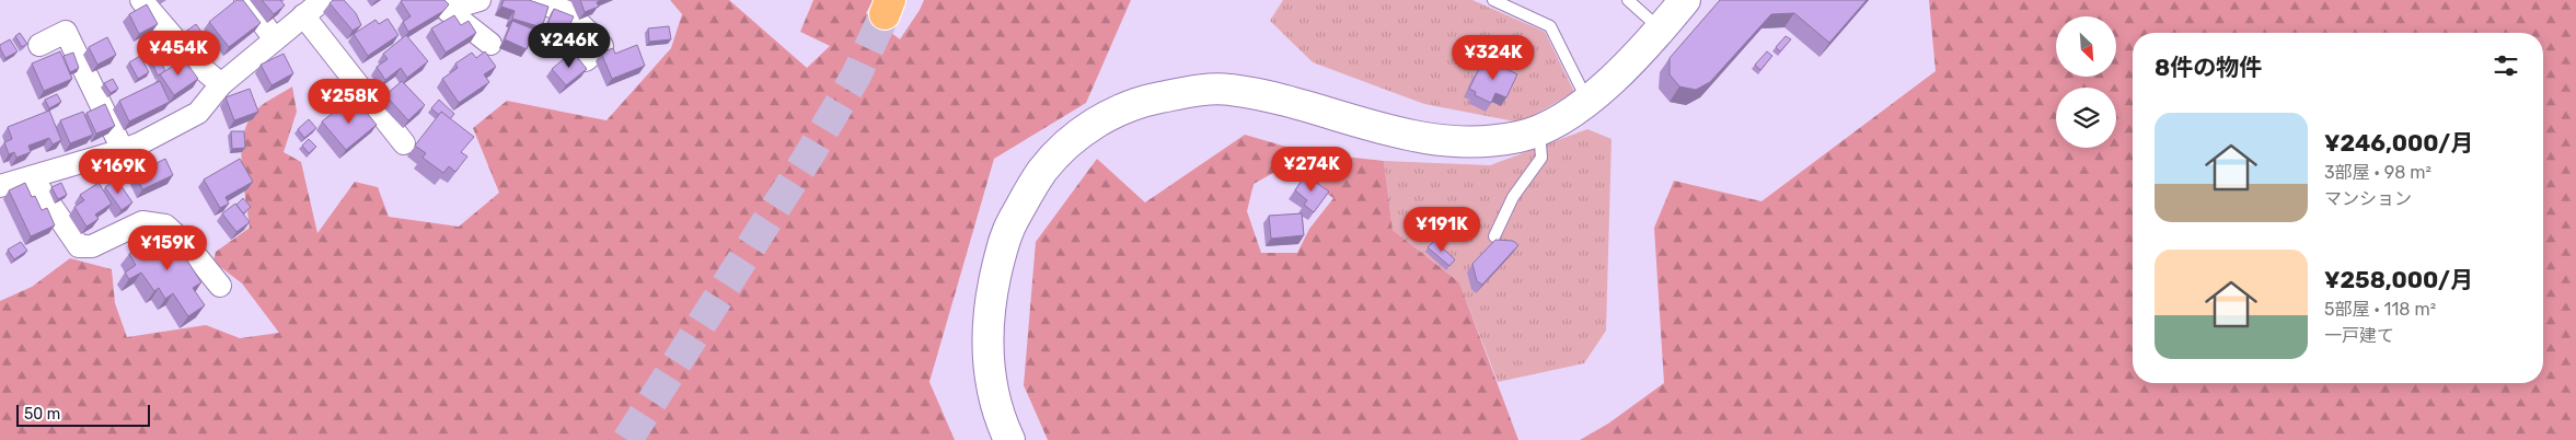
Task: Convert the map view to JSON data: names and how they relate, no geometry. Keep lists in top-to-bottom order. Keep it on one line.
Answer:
{"scale_bar":"50 m","north":"bottom right","page":{"price":["¥246K","¥454K","¥324K","¥258K","¥274K","¥169K","¥191K","¥159K"],"heading":"8件の物件","list":[{"name":"¥246,000/月","note":"3部屋 · 98 m² · マンション"},{"name":"¥258,000/月","note":"5部屋 · 118 m² · 一戸建て"}],"scale":"50 m"}}
